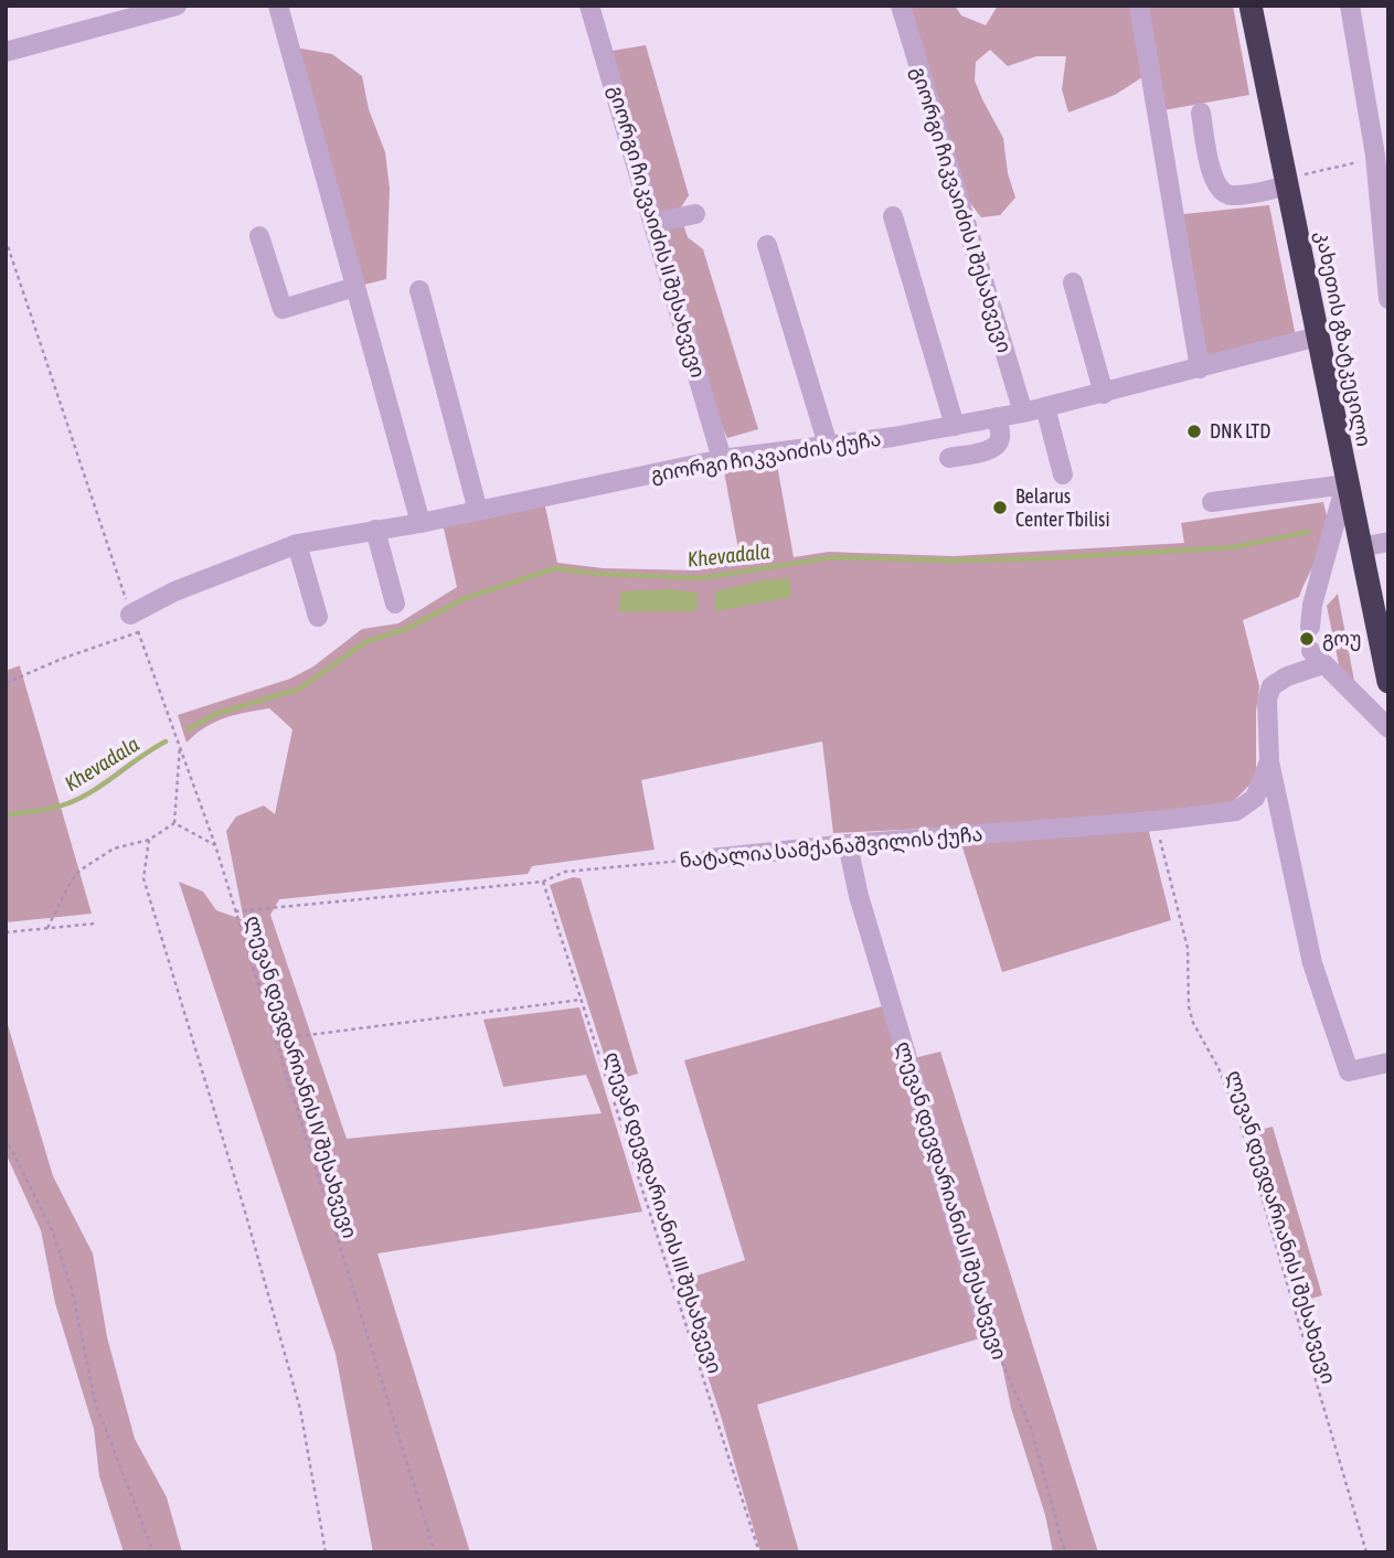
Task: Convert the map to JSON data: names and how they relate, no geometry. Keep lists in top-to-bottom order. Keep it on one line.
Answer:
{"streets":{"highway":["კახეთის გზატკეცილი"],"street":["გიორგი ჩიკვაიძის I შესახვევი","გიორგი ჩიკვაიძის II შესახვევი","გიორგი ჩიკვაიძის ქუჩა","ნატალია სამქანაშვილის ქუჩა","ლევან დევდარიანის II შესახვევი"],"path":["ლევან დევდარიანის IV შესახვევი","ლევან დევდარიანის III შესახვევი","ლევან დევდარიანის I შესახვევი"]},"crossings":[["გიორგი ჩიკვაიძის I შესახვევი","გიორგი ჩიკვაიძის ქუჩა"],["გიორგი ჩიკვაიძის II შესახვევი","გიორგი ჩიკვაიძის ქუჩა"],["კახეთის გზატკეცილი","გიორგი ჩიკვაიძის ქუჩა"],["გიორგი ჩიკვაიძის ქუჩა","ლევან დევდარიანის IV შესახვევი"],["ნატალია სამქანაშვილის ქუჩა","ლევან დევდარიანის IV შესახვევი"],["ნატალია სამქანაშვილის ქუჩა","ლევან დევდარიანის II შესახვევი"],["ნატალია სამქანაშვილის ქუჩა","ლევან დევდარიანის III შესახვევი"],["ნატალია სამქანაშვილის ქუჩა","ლევან დევდარიანის I შესახვევი"]],"water":["Khevadala"],"places":["DNK LTD","Belarus Center Tbilisi","გოუ"]}
